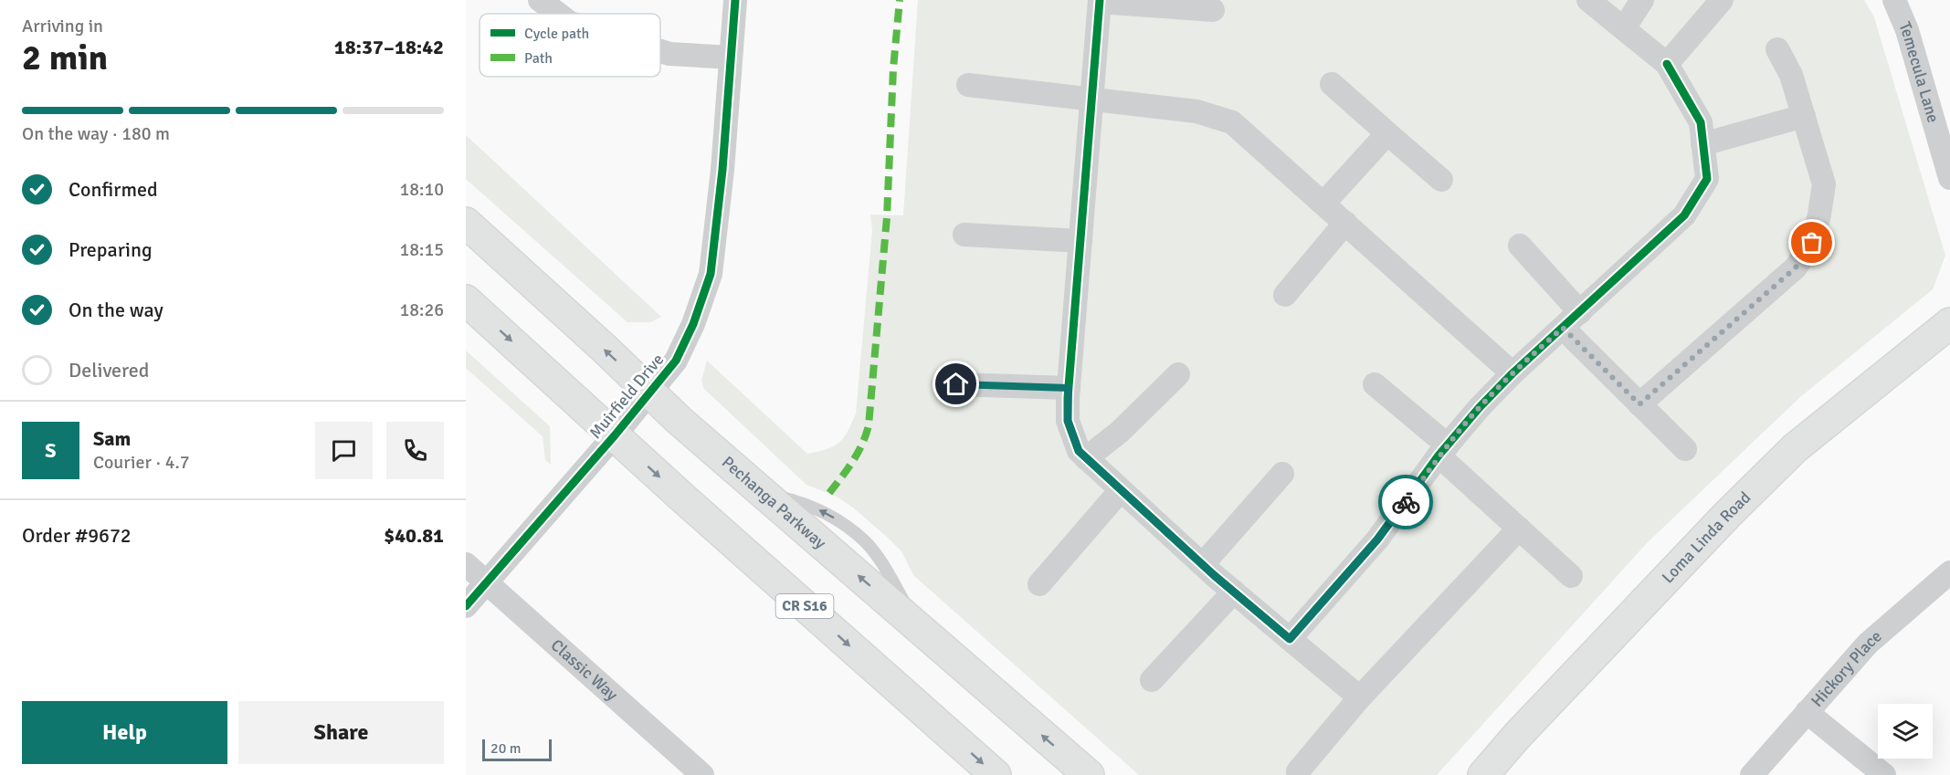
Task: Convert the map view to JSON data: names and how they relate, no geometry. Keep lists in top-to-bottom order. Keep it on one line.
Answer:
{"streets":{"main road":["Pechanga Parkway","Loma Linda Road","CR S16"],"street":["Temecula Lane","Muirfield Drive","Hickory Place","Classic Way"]},"crossings":[["Muirfield Drive","Pechanga Parkway"],["Muirfield Drive","CR S16"],["Muirfield Drive","Classic Way"]],"legend":["Cycle path","Path"],"scale_bar":"20 m","page":{"heading":["2 min","Arriving in","18:37–18:42"],"panel":["Sam","Courier · 4.7","Order #9672","$40.81"],"bar":"On the way · 180 m","list":[["Confirmed","18:10"],["Preparing","18:15"],["On the way","18:26"],"Delivered"],"round":"S","buttons":["Help","Share"],"scale":"20 m"}}
